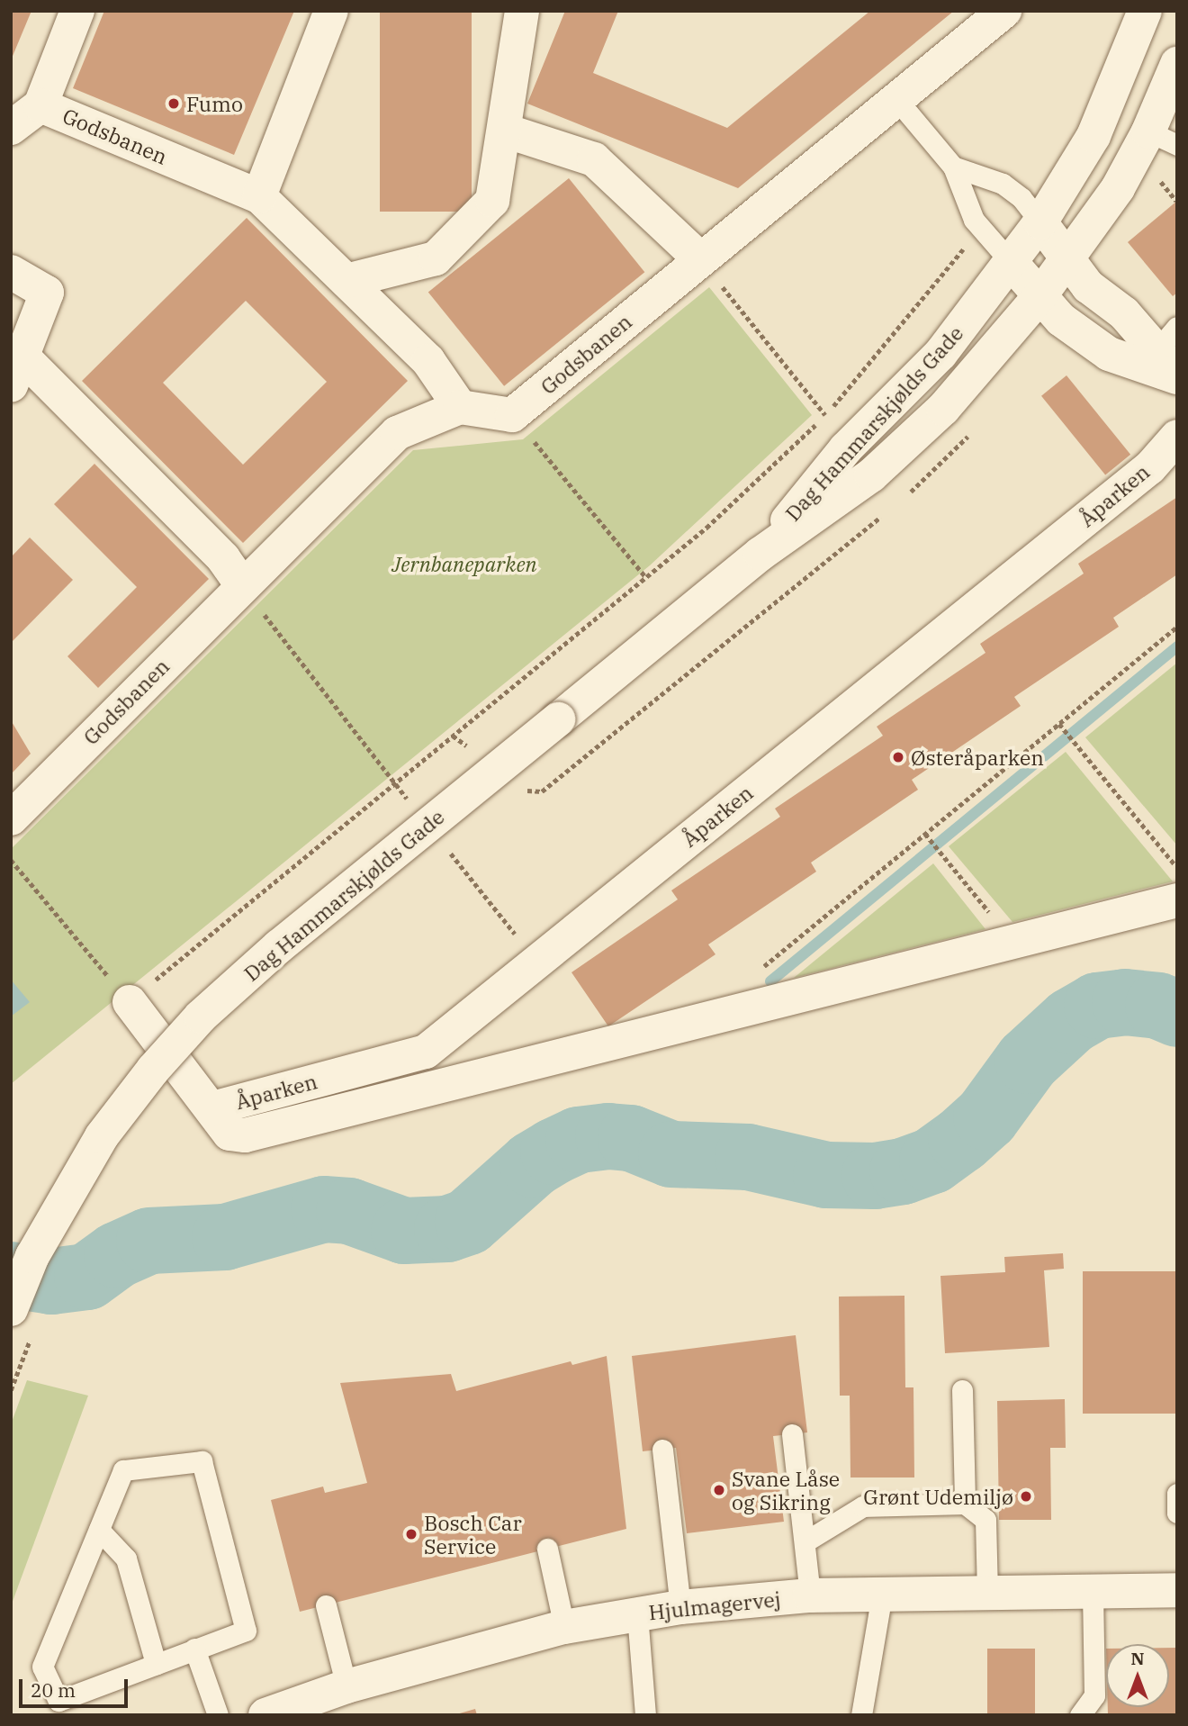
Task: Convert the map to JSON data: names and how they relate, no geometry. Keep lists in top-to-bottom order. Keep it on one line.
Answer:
{"streets":{"street":["Godsbanen","Dag Hammarskjølds Gade","Åparken","Hjulmagervej"]},"parks":["Jernbaneparken"],"places":["Fumo","Østeråparken","Svane Låse og Sikring","Grønt Udemiljø","Bosch Car Service"],"scale_bar":"20 m","north":"top"}
